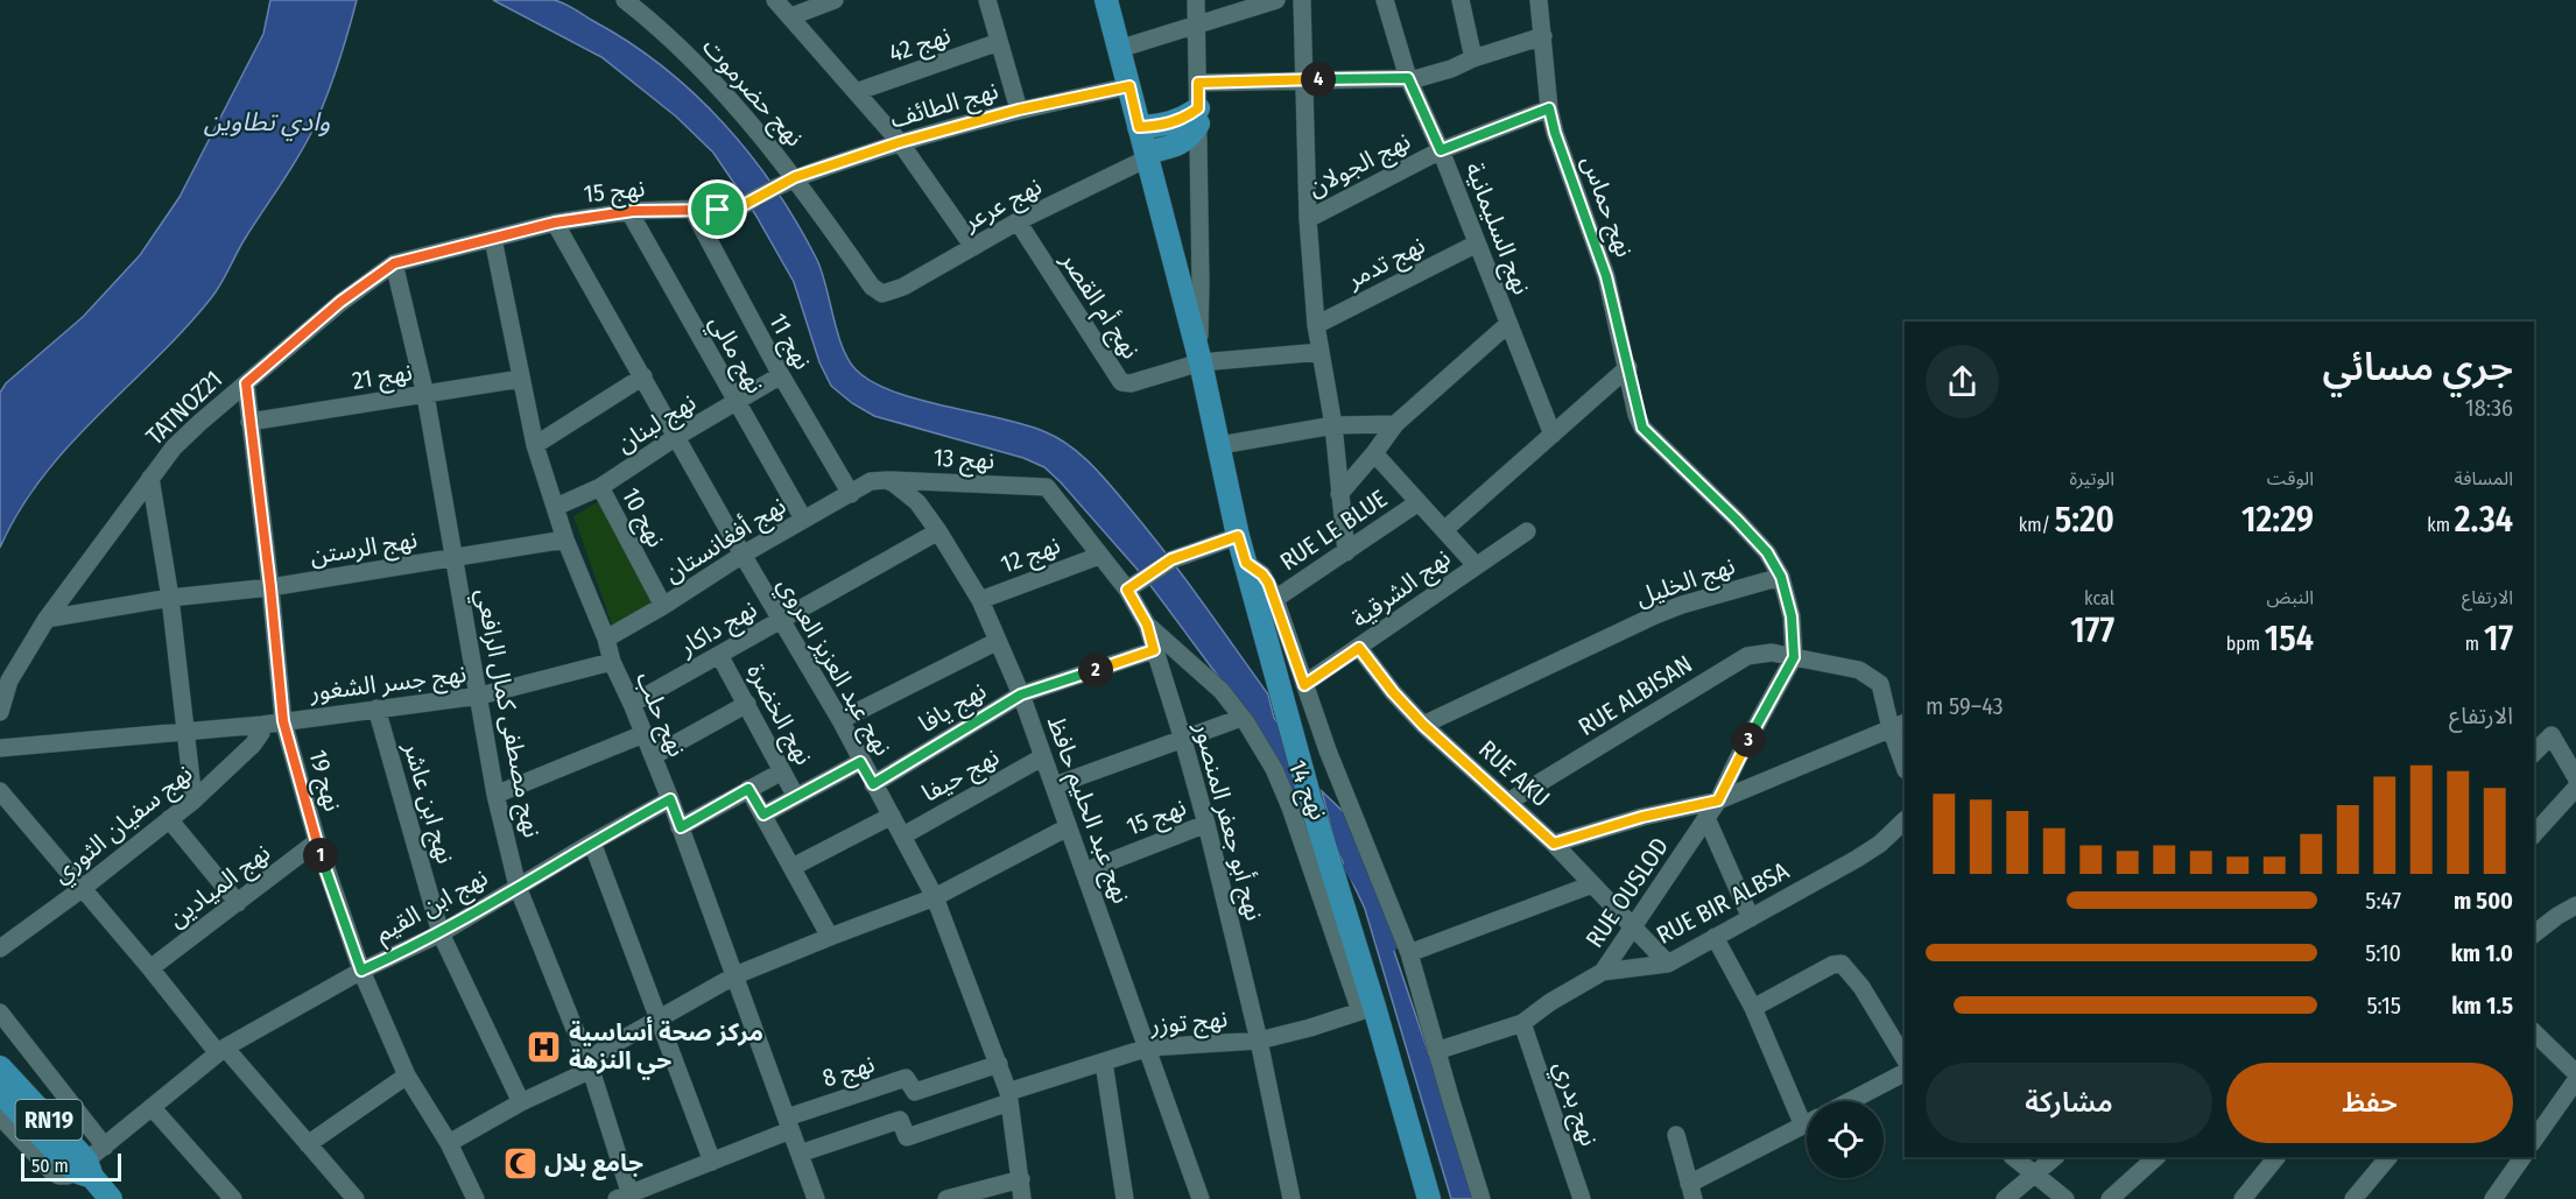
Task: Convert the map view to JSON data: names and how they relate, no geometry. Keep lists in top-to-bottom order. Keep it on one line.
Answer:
{"streets":{"main road":["RN19"],"street":["نهج 42","نهج حضرموت","نهج الطائف","نهج الجولان","نهج 15","نهج عرعر","نهج حماس","نهج السليمانية","نهج تدمر","نهج أم القصر","نهج 11","نهج مالي","نهج 21","TATNOZ21","نهج لبنان","نهج 13","نهج 10","RUE LE BLUE","نهج أفغانستان","نهج الرستن","نهج 12","نهج الخليل","نهج الشرقية","نهج داكار","نهج عبد العزيز العروي","نهج جسر الشغور","RUE ALBISAN","نهج يافا","نهج مصطفى كمال الرافعي","نهج حلب","نهج الخضرة","RUE AKU","نهج حيفا","نهج 19","نهج 14","نهج ابن عاشر","نهج عبد الحليم حافظ","نهج أبو جعفر المنصور","نهج سفيان الثوري","نهج الميادين","RUE OUSLOD","RUE BIR ALBSA","نهج ابن القيم","نهج توزر","نهج 8","نهج بدري"]},"crossings":[["نهج حضرموت","نهج الطائف"],["نهج حضرموت","نهج عرعر"],["نهج الطائف","نهج 15"],["نهج الجولان","نهج حماس"],["نهج الجولان","نهج السليمانية"],["نهج 15","نهج 11"],["نهج 15","نهج مالي"],["نهج 15","TATNOZ21"],["نهج 15","نهج عبد العزيز العروي"],["نهج 15","نهج حلب"],["نهج 15","نهج عبد الحليم حافظ"],["نهج 15","نهج أبو جعفر المنصور"],["نهج عرعر","نهج أم القصر"],["نهج حماس","نهج الخليل"],["نهج السليمانية","نهج تدمر"],["نهج 11","نهج لبنان"],["نهج 11","نهج أفغانستان"],["نهج مالي","نهج لبنان"],["نهج مالي","نهج أفغانستان"],["نهج 21","نهج مصطفى كمال الرافعي"],["نهج 21","نهج حلب"],["نهج 21","نهج 19"],["TATNOZ21","نهج الرستن"],["TATNOZ21","نهج مصطفى كمال الرافعي"],["TATNOZ21","نهج حلب"],["TATNOZ21","نهج 19"],["نهج لبنان","نهج 10"],["نهج لبنان","نهج عبد العزيز العروي"],["نهج لبنان","نهج حلب"],["نهج 13","نهج أفغانستان"],["نهج 13","نهج عبد الحليم حافظ"],["نهج 13","نهج أبو جعفر المنصور"],["نهج 10","نهج أفغانستان"],["نهج أفغانستان","نهج عبد العزيز العروي"],["نهج أفغانستان","نهج حلب"],["نهج أفغانستان","نهج عبد الحليم حافظ"],["نهج الرستن","نهج مصطفى كمال الرافعي"],["نهج الرستن","نهج حلب"],["نهج الرستن","نهج 19"],["نهج 12","نهج عبد الحليم حافظ"],["نهج 12","نهج أبو جعفر المنصور"],["نهج الخليل","RUE AKU"],["نهج الشرقية","RUE AKU"],["نهج داكار","نهج عبد العزيز العروي"],["نهج داكار","نهج حلب"],["نهج داكار","نهج الخضرة"],["نهج داكار","نهج عبد الحليم حافظ"],["نهج عبد العزيز العروي","نهج يافا"],["نهج عبد العزيز العروي","نهج حيفا"],["نهج عبد العزيز العروي","نهج توزر"],["نهج عبد العزيز العروي","نهج 8"],["نهج جسر الشغور","نهج مصطفى كمال الرافعي"],["نهج جسر الشغور","نهج حلب"],["نهج جسر الشغور","نهج 19"],["نهج جسر الشغور","نهج ابن عاشر"],["نهج جسر الشغور","نهج سفيان الثوري"],["RUE ALBISAN","RUE AKU"],["RUE ALBISAN","RUE OUSLOD"],["نهج يافا","نهج عبد الحليم حافظ"],["نهج يافا","نهج أبو جعفر المنصور"],["نهج مصطفى كمال الرافعي","نهج ابن القيم"],["نهج حلب","نهج ابن القيم"],["نهج حلب","نهج توزر"],["نهج حلب","نهج 8"],["RUE AKU","RUE OUSLOD"],["RUE AKU","RUE BIR ALBSA"],["نهج حيفا","نهج عبد الحليم حافظ"],["نهج 19","نهج الميادين"],["نهج 19","نهج ابن القيم"],["نهج 14","نهج أبو جعفر المنصور"],["نهج 14","نهج توزر"],["نهج ابن عاشر","نهج ابن القيم"],["نهج عبد الحليم حافظ","نهج توزر"],["نهج أبو جعفر المنصور","نهج توزر"],["RUE OUSLOD","RUE BIR ALBSA"],["RUE BIR ALBSA","نهج بدري"],["نهج ابن القيم","RN19"]],"water":["وادي تطاوين"],"places":{"hospital":["مركز صحة أساسية حي النزهة"],"mosque":["جامع بلال"]},"scale_bar":"50 m","page":{"pins":["4","2","3","1"],"heading":["جري مسائي","18:36"],"stats":[["المسافة","2.34 km"],["الوقت","12:29"],["الوتيرة","5:20 /km"],["الارتفاع","17 m"],["النبض","154 bpm"],["kcal","177"]],"chart":["الارتفاع","43–59 m"],"list":[{"name":"500 m","note":"5:47"},{"name":"1.0 km","note":"5:10"},{"name":"1.5 km","note":"5:15"}],"buttons":["حفظ","مشاركة"],"scale":"50 m"}}
